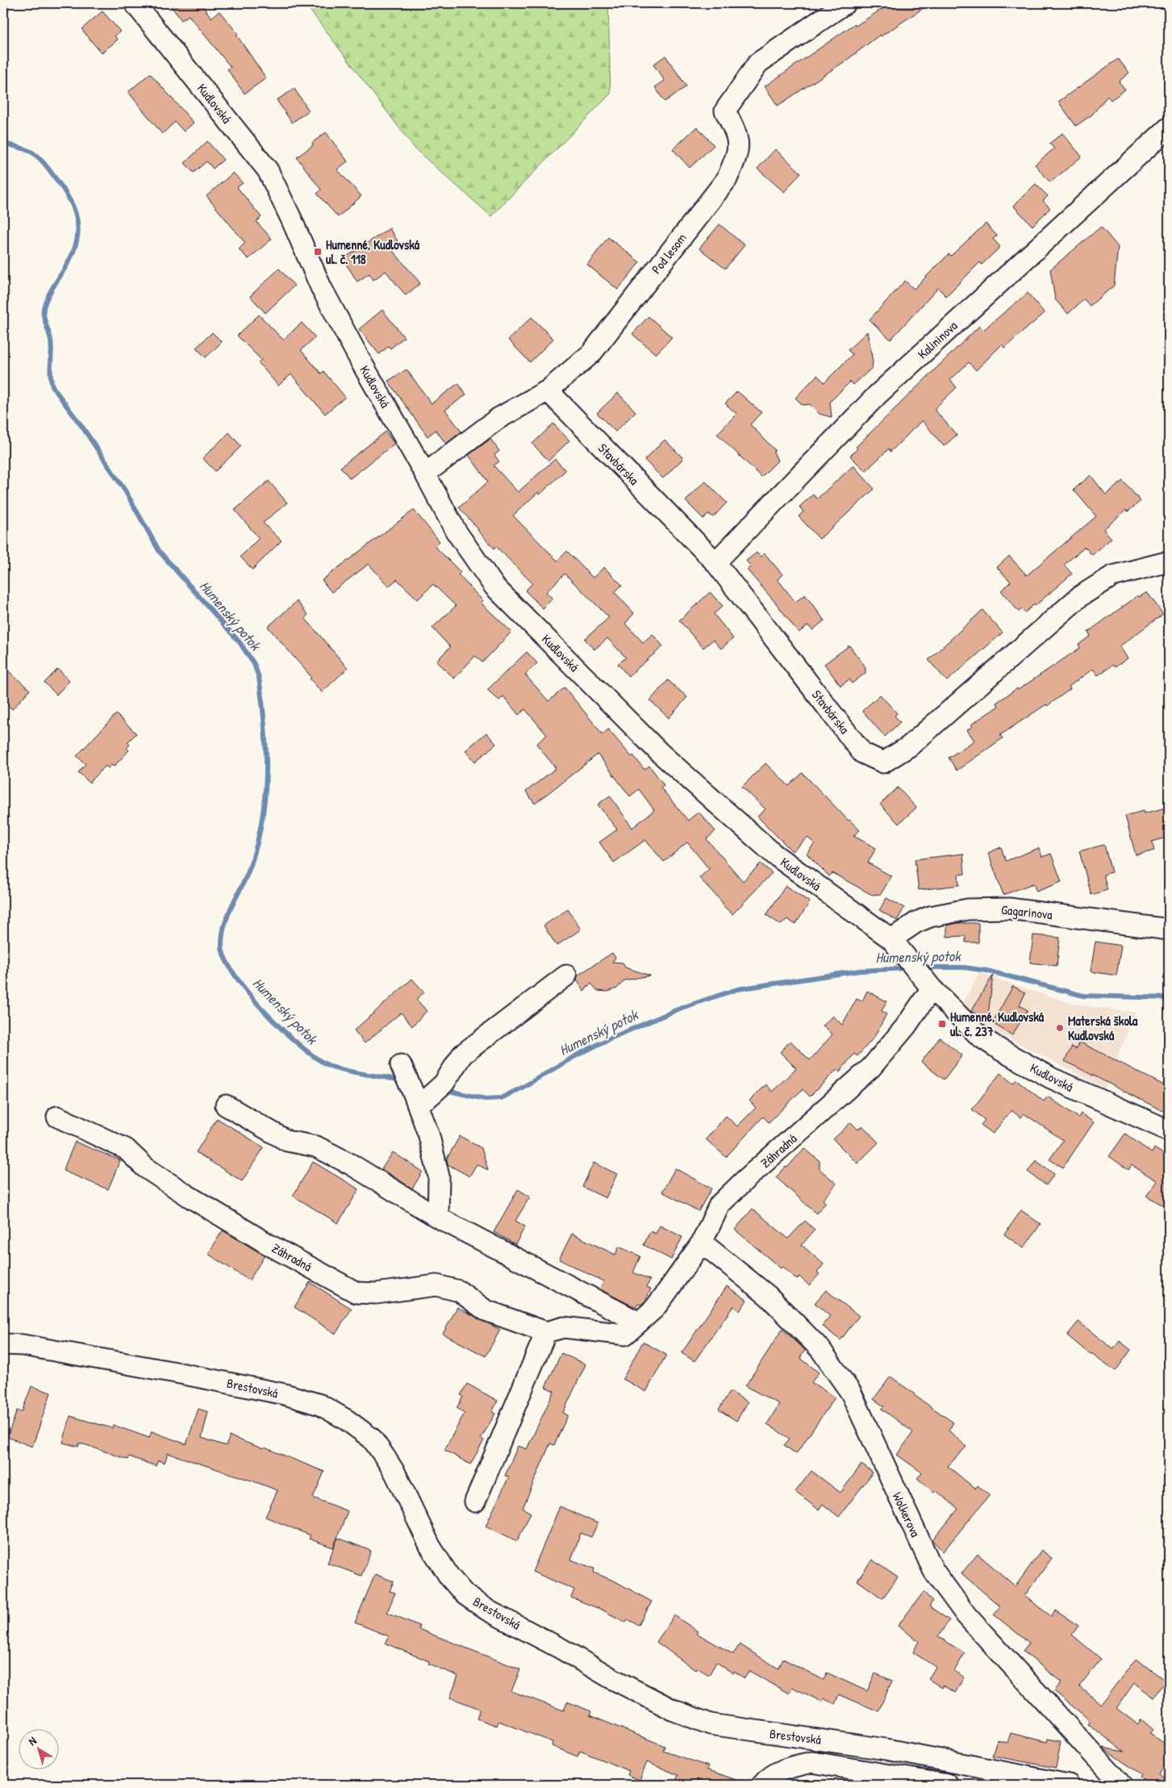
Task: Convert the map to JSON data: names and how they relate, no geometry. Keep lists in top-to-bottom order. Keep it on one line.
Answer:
{"streets":{"street":["Kudlovská","Pod lesom","Kalininova","Stavbárska","Gagarinova","Záhradná","Brestovská","Wolkerova"]},"crossings":[["Kudlovská","Pod lesom"],["Kudlovská","Gagarinova"],["Kudlovská","Záhradná"],["Pod lesom","Stavbárska"],["Kalininova","Stavbárska"],["Záhradná","Wolkerova"]],"water":["Humenský potok"],"places":{"transit":["Humenné, Kudlovská ul. č. 118","Humenné, Kudlovská ul. č. 237"],"other":["Materská škola Kudlovská"]},"north":"top left"}
